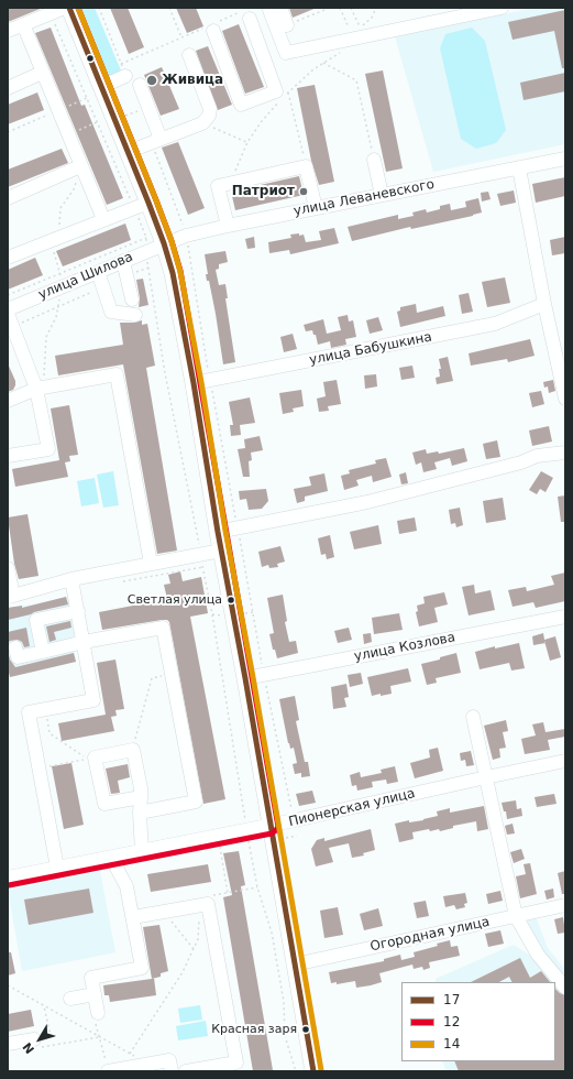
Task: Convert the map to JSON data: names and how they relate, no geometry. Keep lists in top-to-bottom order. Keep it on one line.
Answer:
{"streets":{"street":["улица Леваневского","улица Шилова","улица Бабушкина","улица Козлова","Пионерская улица","Огородная улица"]},"crossings":[["улица Леваневского","улица Шилова"]],"places":["Живица","Патриот","Светлая улица","Красная заря"],"lines":["transit line 17","transit line 12","transit line 14"],"legend":["17","12","14"],"north":"bottom left"}
